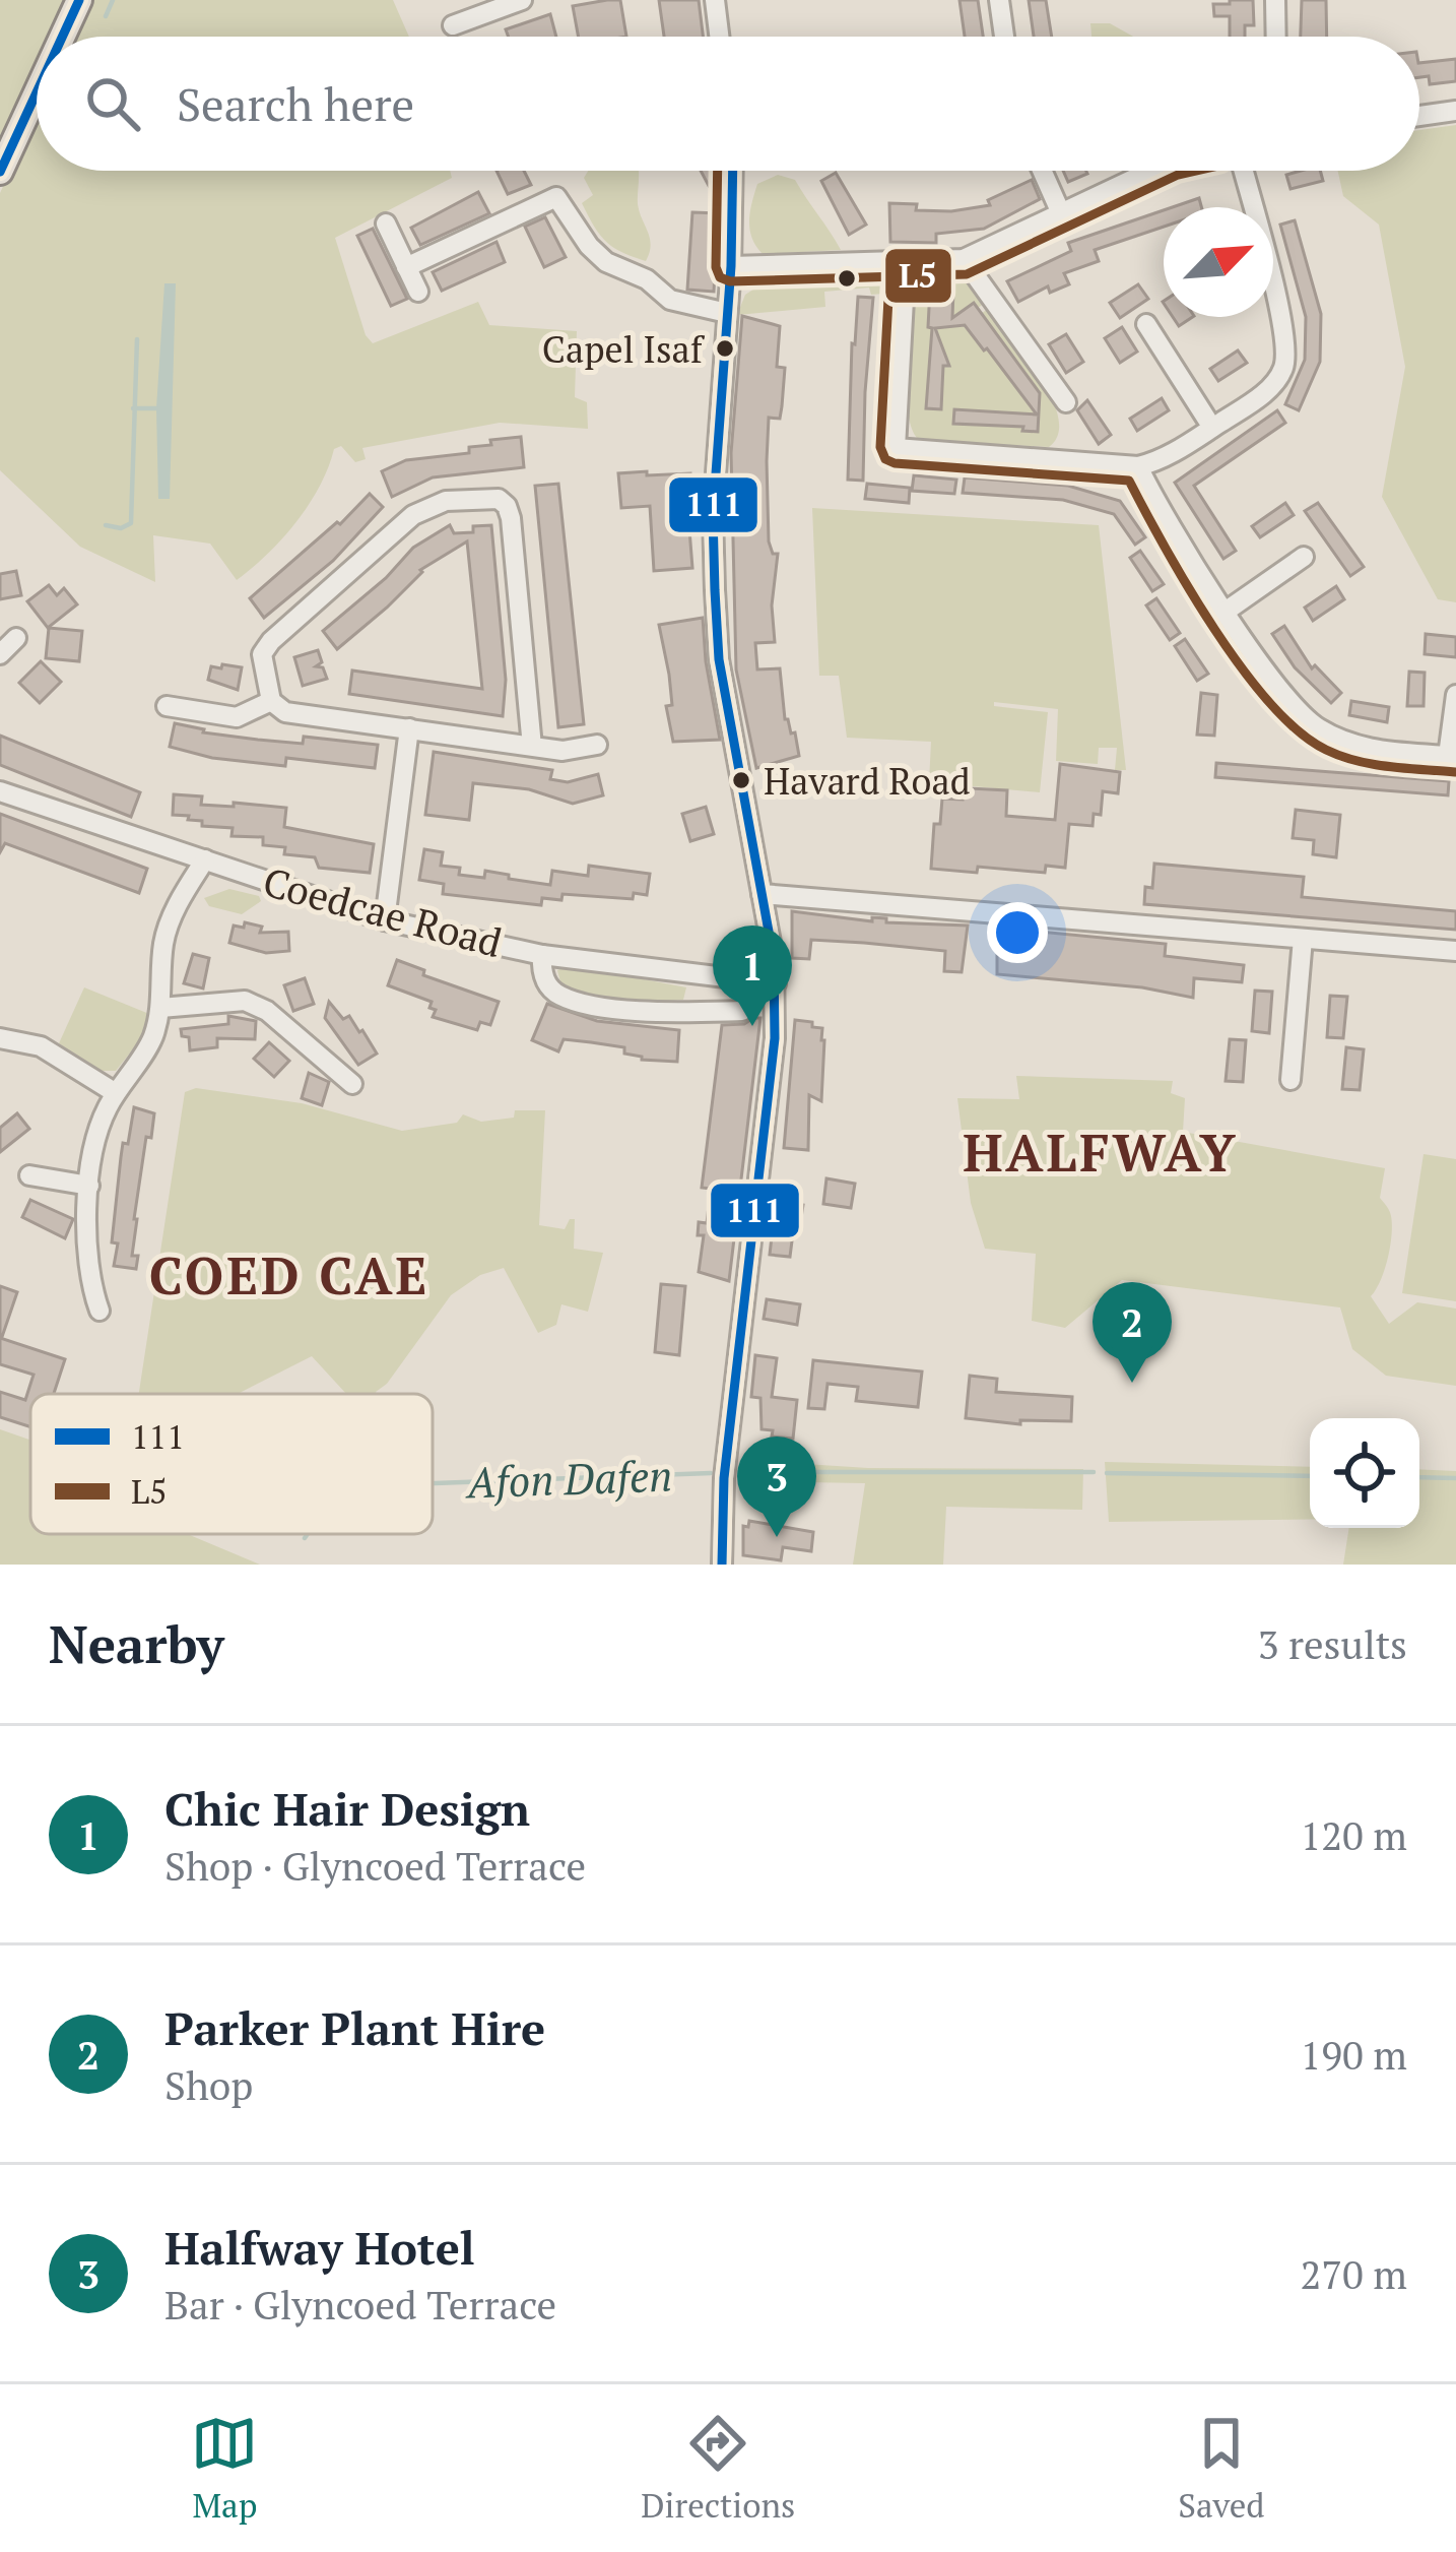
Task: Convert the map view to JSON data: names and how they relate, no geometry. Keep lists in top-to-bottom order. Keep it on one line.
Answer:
{"streets":{"street":["Coedcae Road"]},"districts":["HALFWAY","COED CAE"],"water":["Afon Dafen"],"places":["Capel Isaf","Havard Road"],"lines":["transit line 111","transit line L5"],"legend":["111","L5"],"north":"top right","page":{"search":"Search here","pins":["1","2","3"],"heading":["Nearby","3 results"],"list":[{"mark":"1","name":"Chic Hair Design","note":"Shop · Glyncoed Terrace","value":"120 m"},{"mark":"2","name":"Parker Plant Hire","note":"Shop","value":"190 m"},{"mark":"3","name":"Halfway Hotel","note":"Bar · Glyncoed Terrace","value":"270 m"}],"nav":["Map","Directions","Saved"]}}
